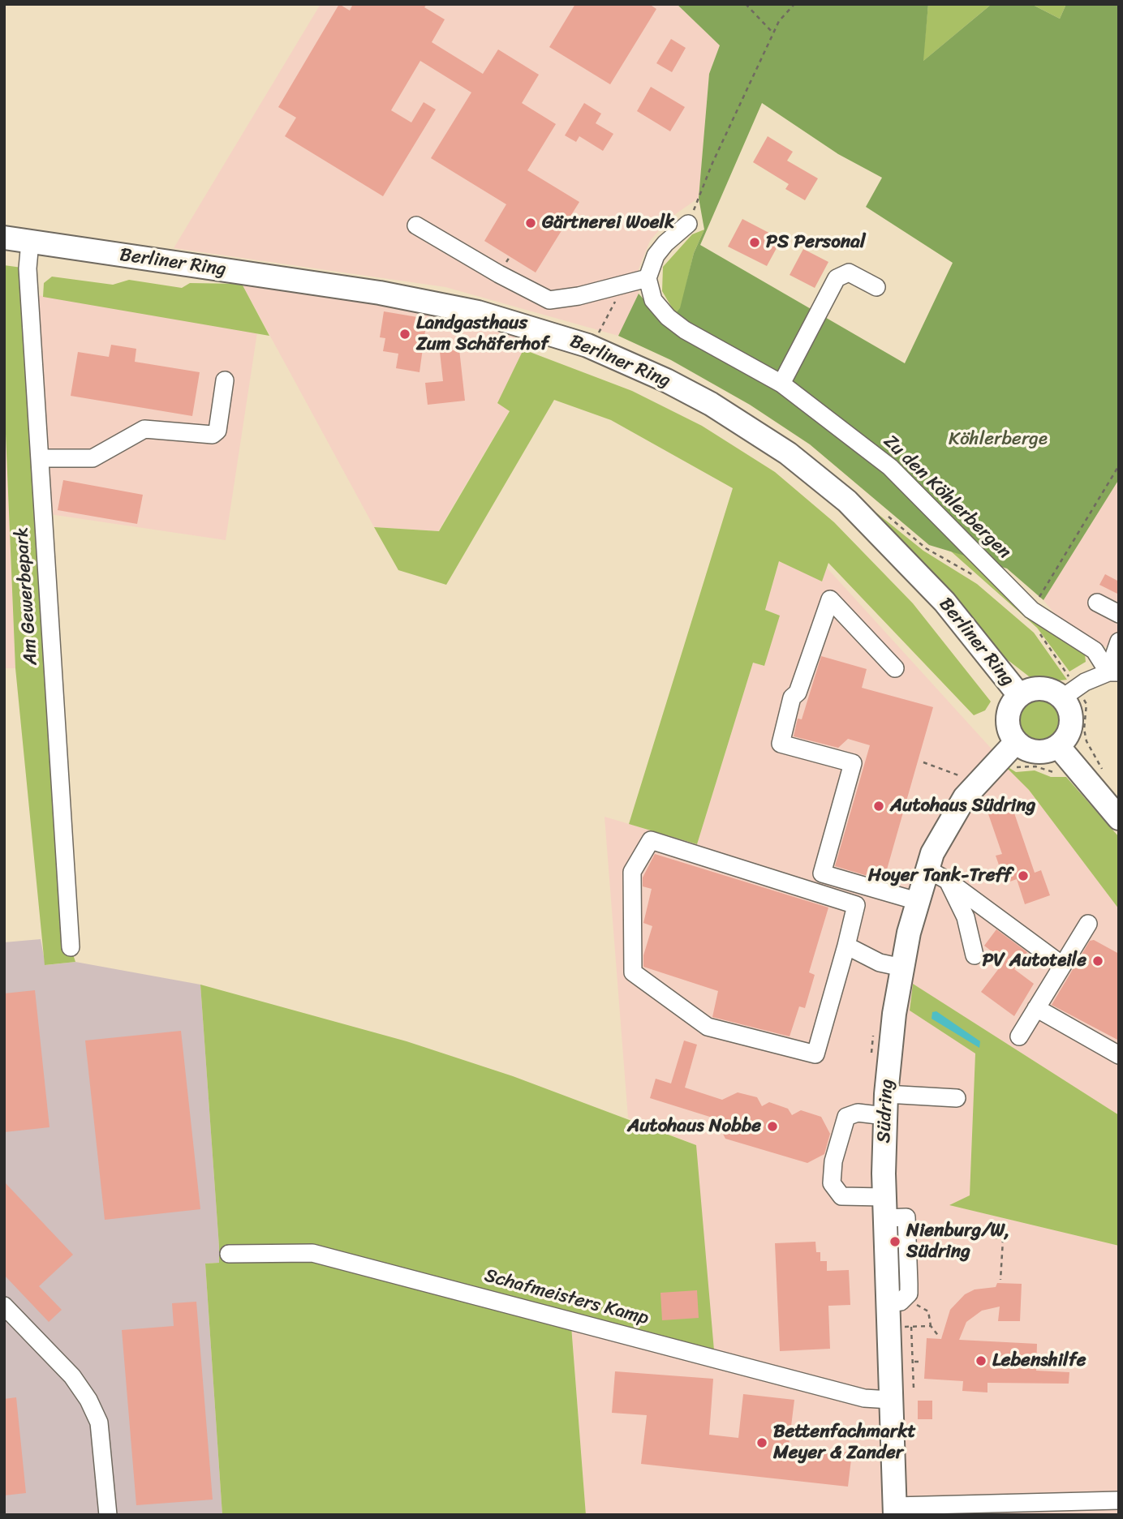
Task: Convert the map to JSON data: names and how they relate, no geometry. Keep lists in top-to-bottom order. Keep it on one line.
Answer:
{"streets":{"main road":["Berliner Ring","Südring"],"street":["Zu den Köhlerbergen","Am Gewerbepark","Schafmeisters Kamp"]},"crossings":[["Berliner Ring","Am Gewerbepark"],["Südring","Schafmeisters Kamp"]],"parks":["Köhlerberge"],"places":["Gärtnerei Woelk","PS Personal","Landgasthaus Zum Schäferhof","Autohaus Südring","Hoyer Tank-Treff","PV Autoteile","Autohaus Nobbe","Nienburg/W, Südring","Lebenshilfe","Bettenfachmarkt Meyer & Zander"]}
